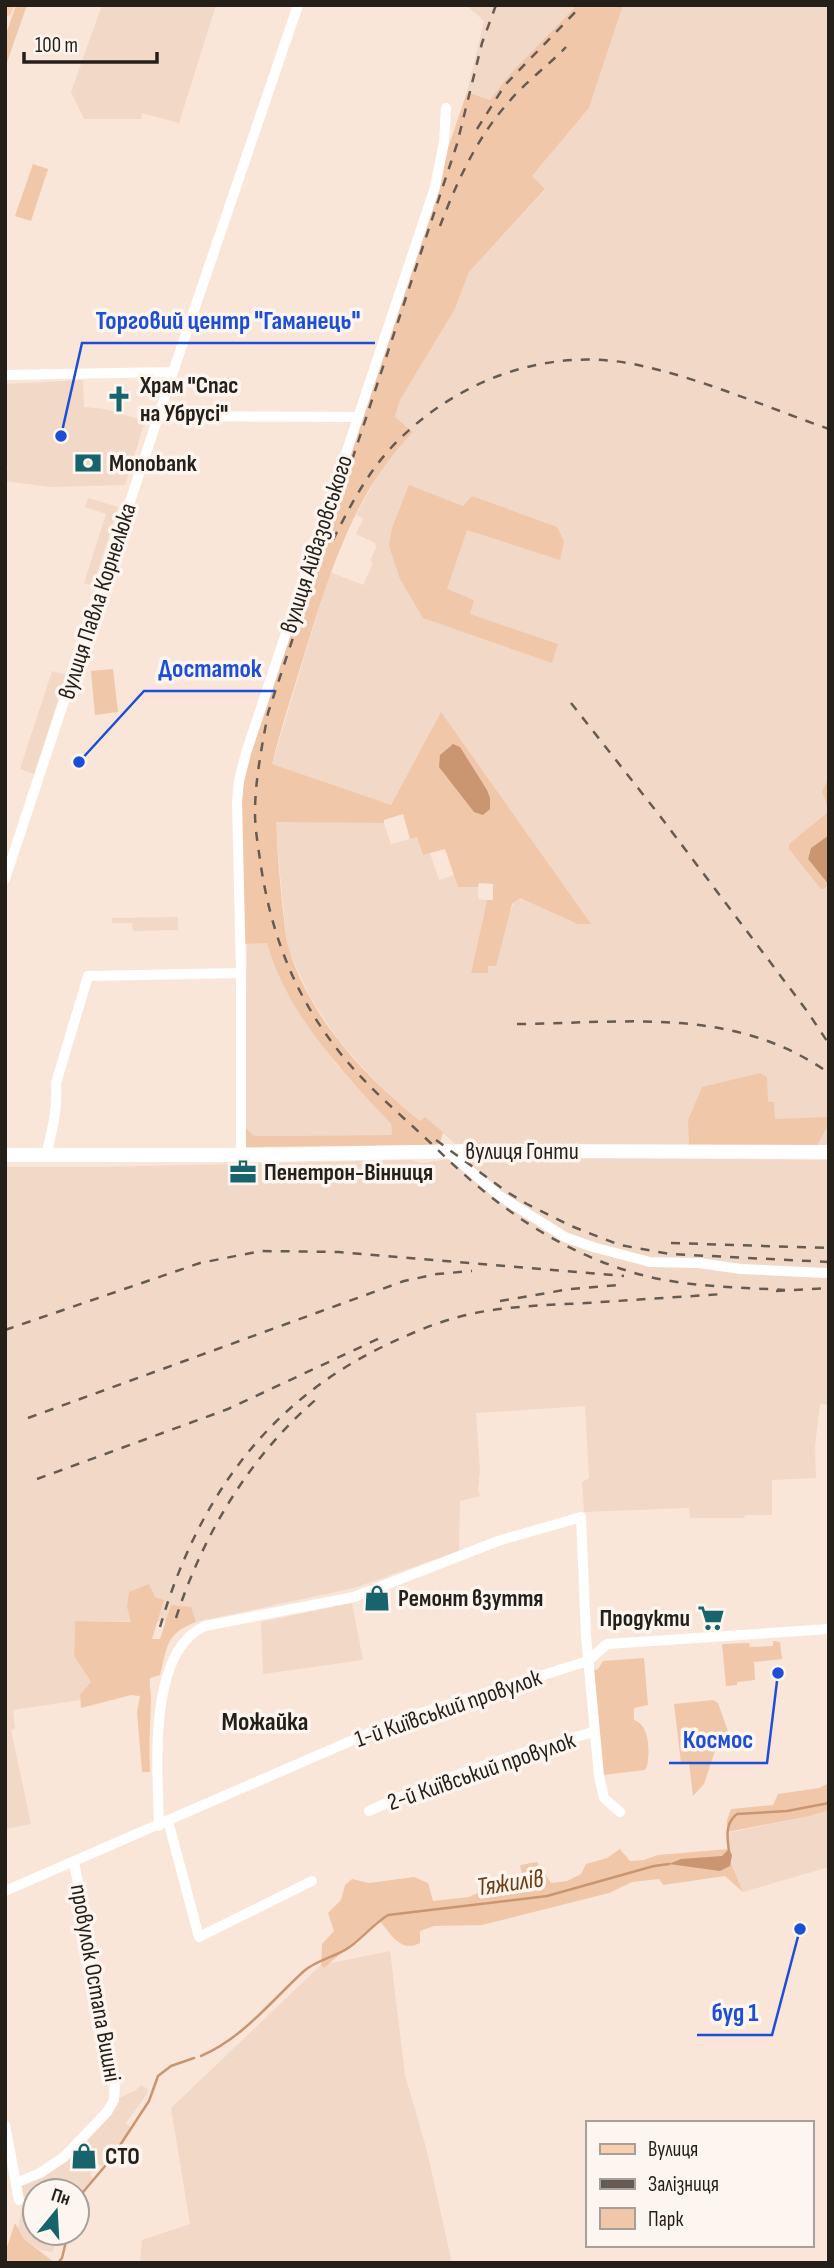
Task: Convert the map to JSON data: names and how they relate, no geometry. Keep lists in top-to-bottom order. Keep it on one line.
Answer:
{"streets":{"street":["вулиця Айвазовського","вулиця Павла Корнелюка","вулиця Гонти","1-й Київський провулок","2-й Київський провулок","провулок Остапа Вишні"]},"crossings":[["вулиця Айвазовського","вулиця Гонти"],["1-й Київський провулок","провулок Остапа Вишні"]],"districts":["Можайка"],"water":["Тяжилів"],"places":{"church":["Храм \"Спас на Убрусі\""],"other":["Торговий центр \"Гаманець\"","Достаток","Космос","буд 1"],"bank":["Monobank"],"office":["Пенетрон-Вінниця"],"shop":["Ремонт взуття","СТО"],"supermarket":["Продукти"]},"legend":["Вулиця","Залізниця","Парк"],"scale_bar":"100 m","north":"top"}
